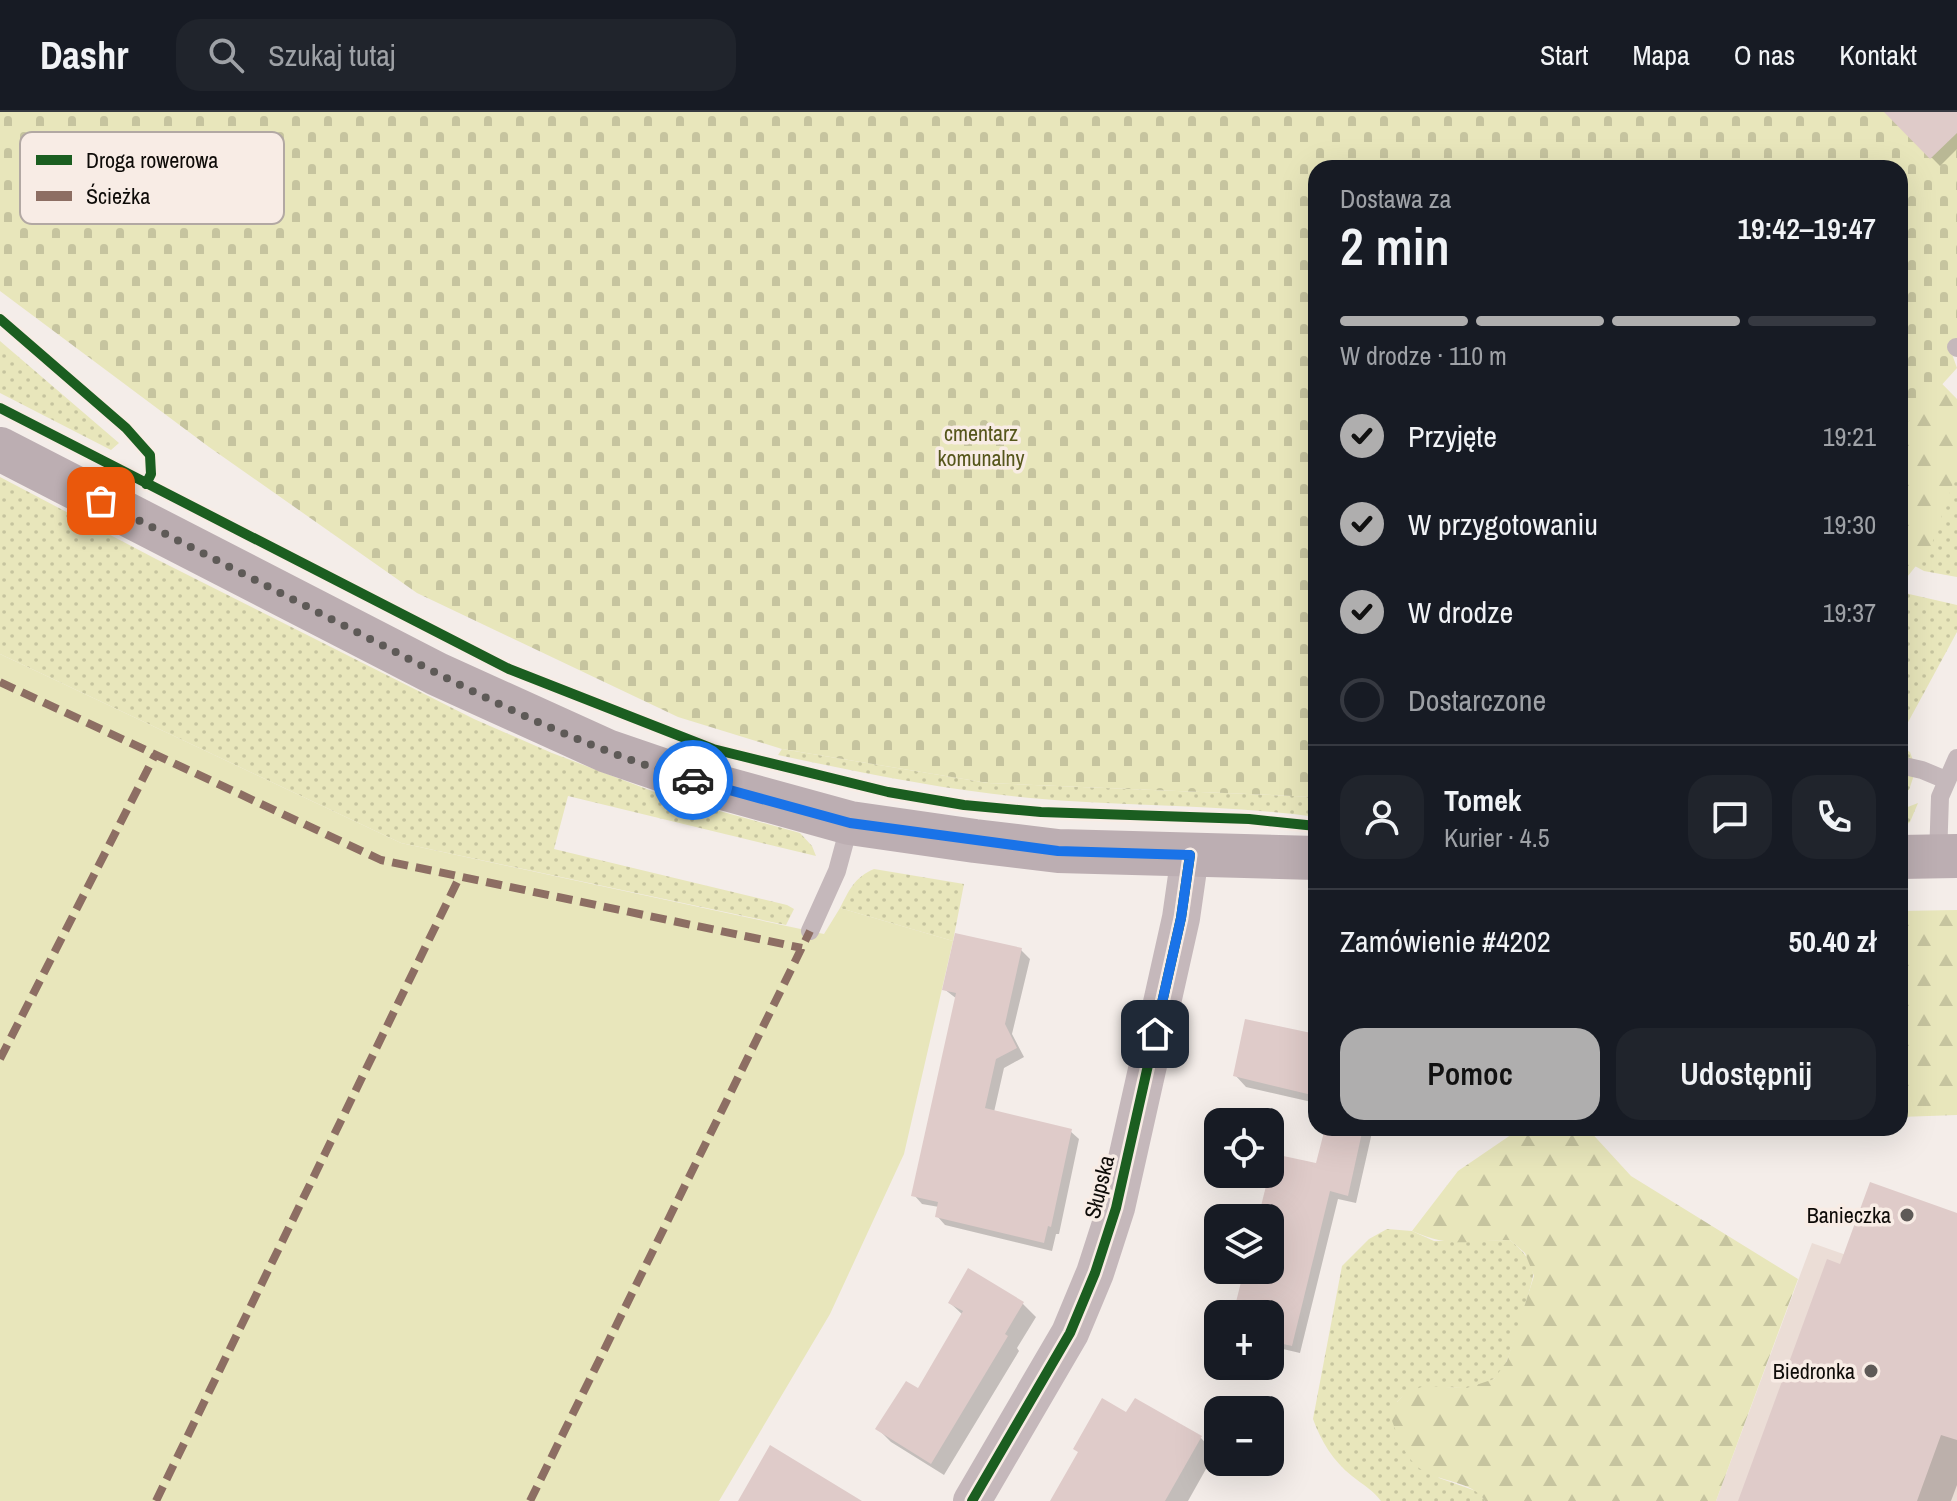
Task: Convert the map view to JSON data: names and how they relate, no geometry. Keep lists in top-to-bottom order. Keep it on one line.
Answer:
{"streets":{"street":["Słupska"]},"parks":["cmentarz komunalny"],"places":["Banieczka","Biedronka"],"legend":["Droga rowerowa","Ścieżka"],"page":{"header":"Dashr","search":"Szukaj tutaj","nav":["Start","Mapa","O nas","Kontakt"],"heading":["2 min","Dostawa za","19:42–19:47"],"panel":["Tomek","Kurier · 4.5","Zamówienie #4202","50.40 zł"],"bar":"W drodze · 110 m","list":[["Przyjęte","19:21"],["W przygotowaniu","19:30"],["W drodze","19:37"],"Dostarczone"],"buttons":["Pomoc","Udostępnij"],"map_buttons":["+","−"]}}
